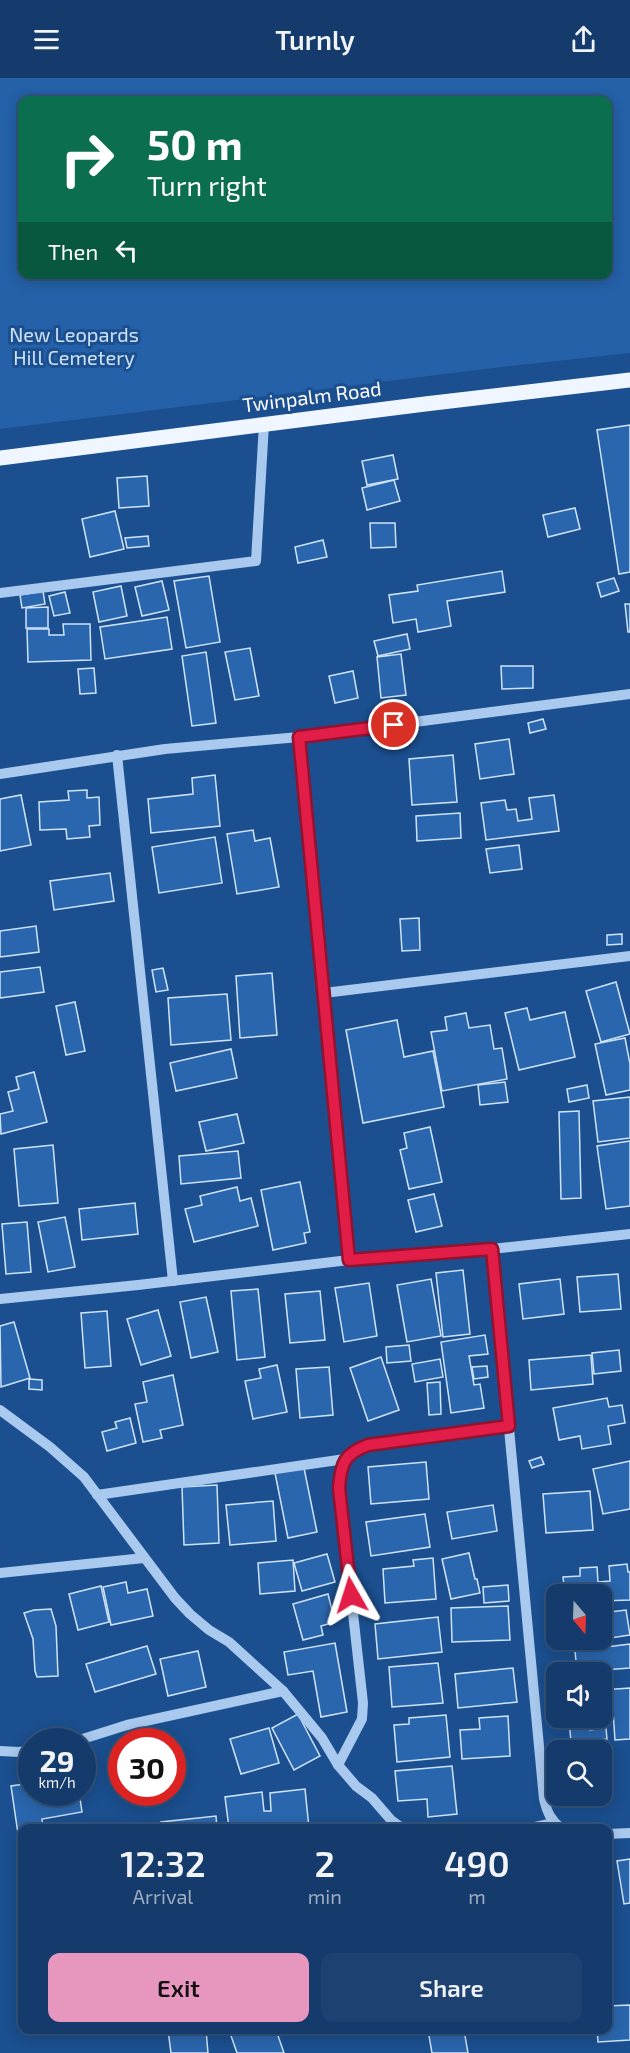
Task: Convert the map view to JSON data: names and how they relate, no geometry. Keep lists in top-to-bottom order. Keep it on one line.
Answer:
{"streets":{"main road":["Twinpalm Road"]},"parks":["New Leopards Hill Cemetery"],"north":"bottom","page":{"header":"Turnly","turn":["50 m","Turn right"],"then":"Then","speed":"29 km/h","limit":"30","eta":["12:32","Arrival","2","min","490","m"],"buttons":["Exit","Share"]}}
